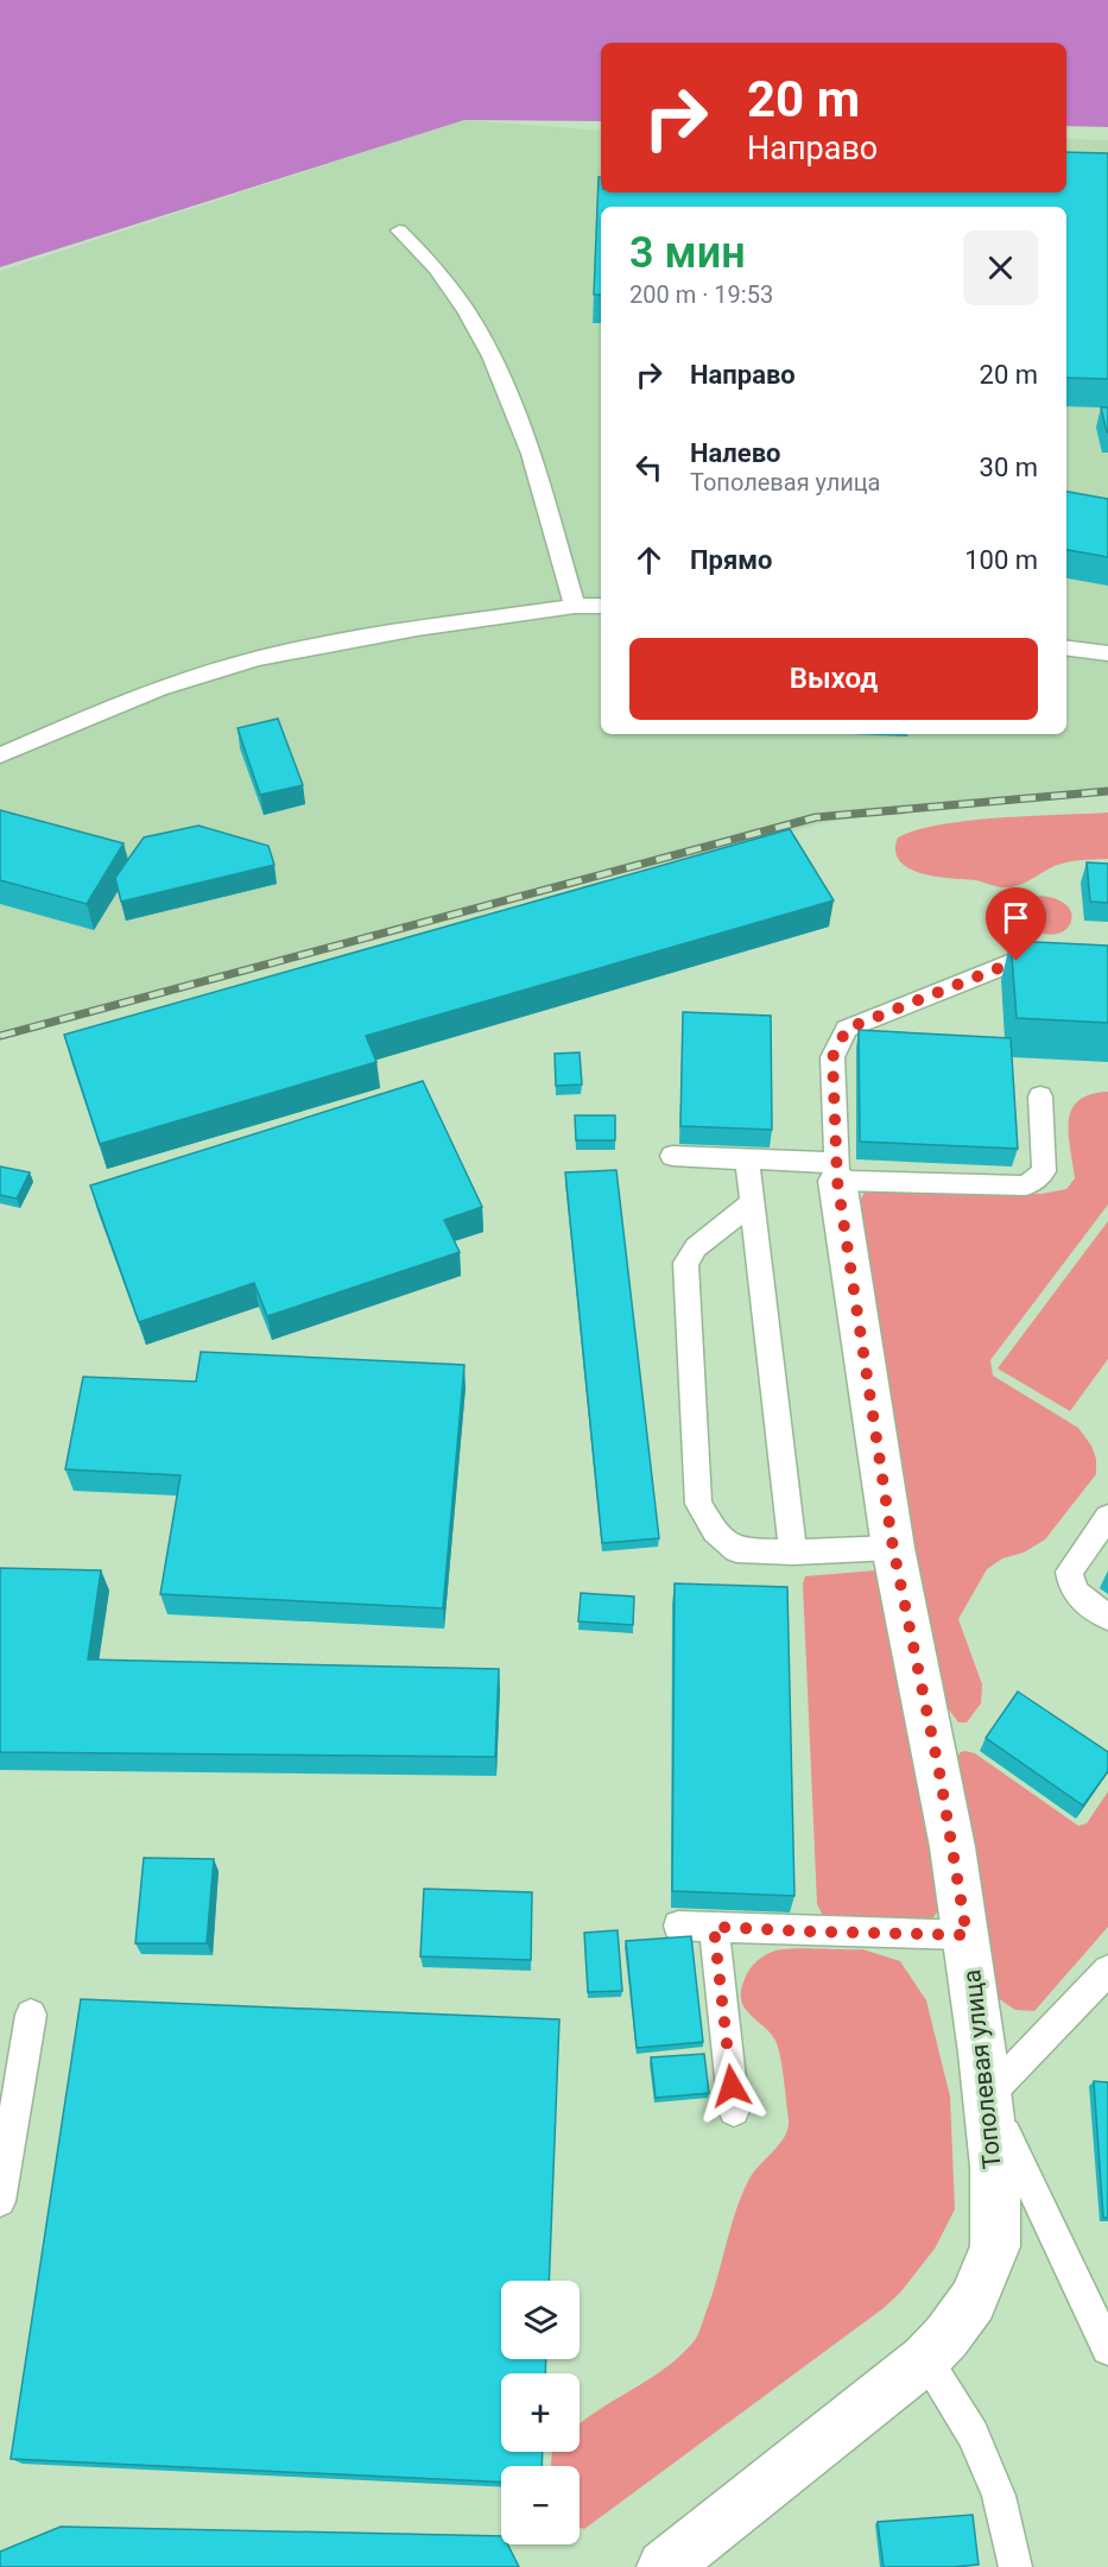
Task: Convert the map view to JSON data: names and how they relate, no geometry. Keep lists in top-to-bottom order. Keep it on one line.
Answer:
{"streets":{"street":["Тополевая улица"]},"page":{"turn":["20 m","Направо"],"heading":["3 мин","200 m · 19:53"],"list":[{"name":"Направо","value":"20 m"},{"name":"Налево","note":"Тополевая улица","value":"30 m"},{"name":"Прямо","value":"100 m"}],"buttons":"Выход","map_buttons":["+","−"]}}
